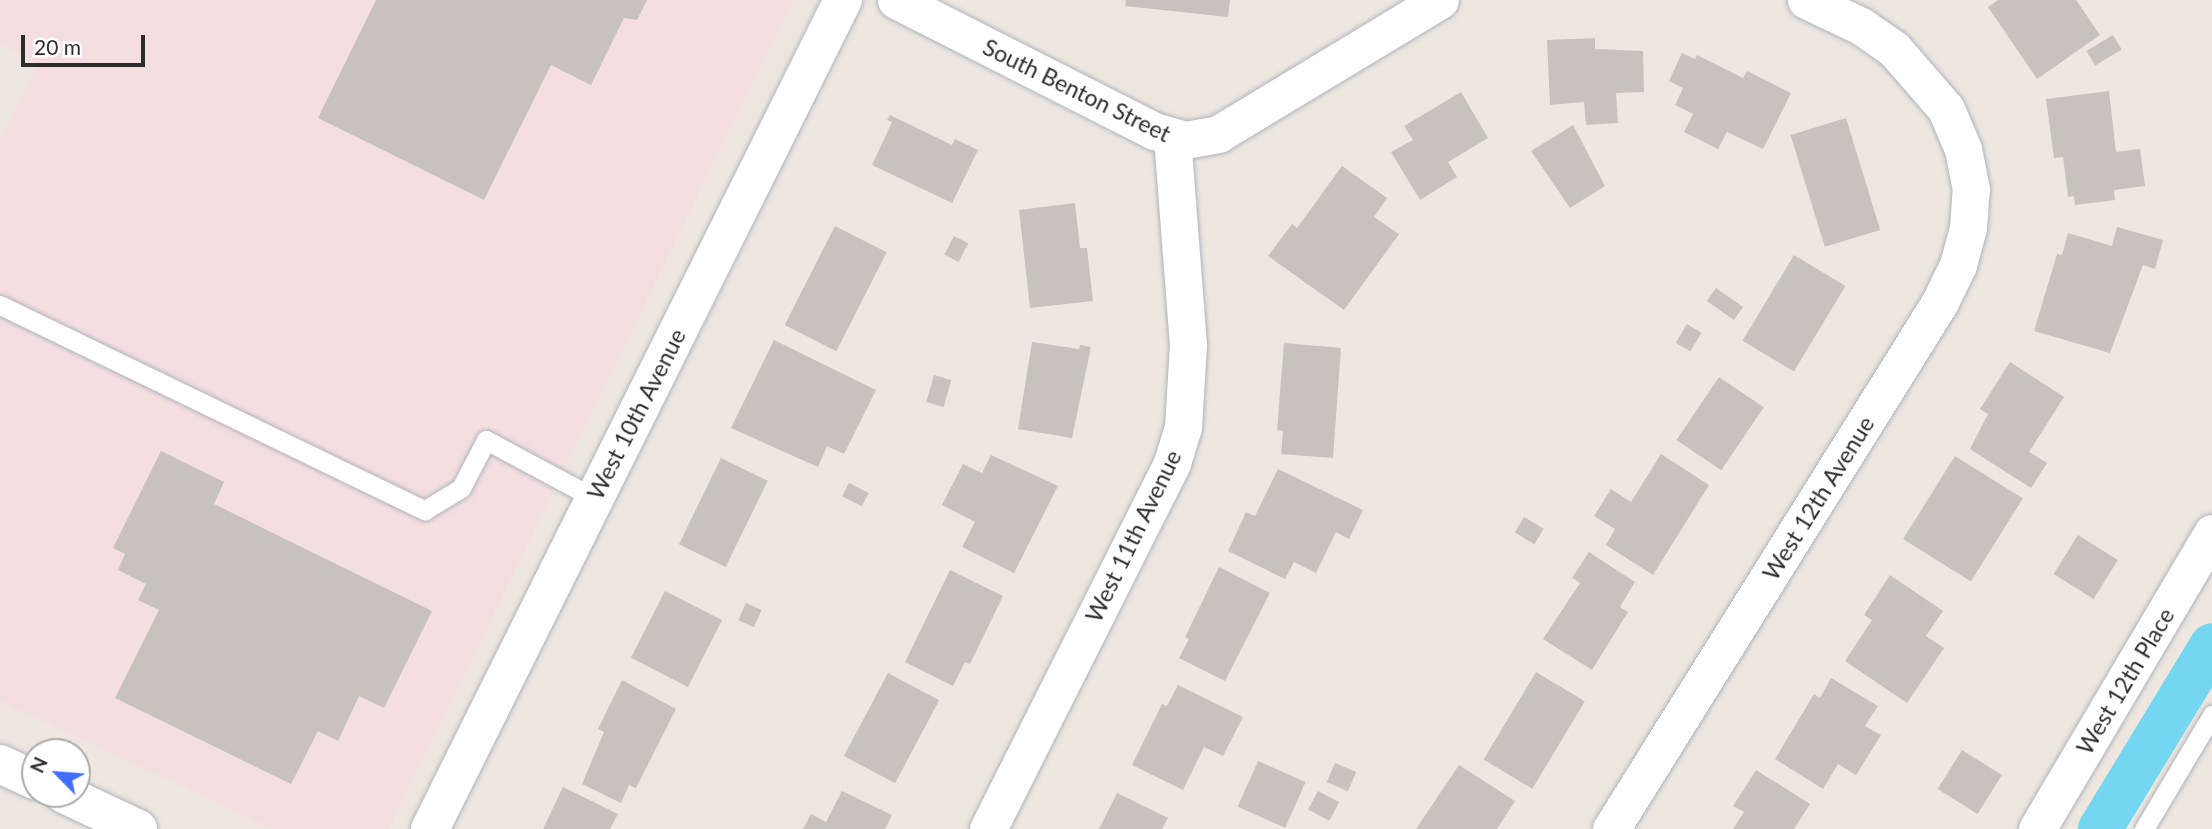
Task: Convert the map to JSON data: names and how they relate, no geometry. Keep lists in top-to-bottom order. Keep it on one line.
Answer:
{"streets":{"main road":["West 10th Avenue"],"street":["South Benton Street","West 12th Avenue","West 11th Avenue","West 12th Place"]},"crossings":[["South Benton Street","West 11th Avenue"]],"scale_bar":"20 m","north":"top left"}
